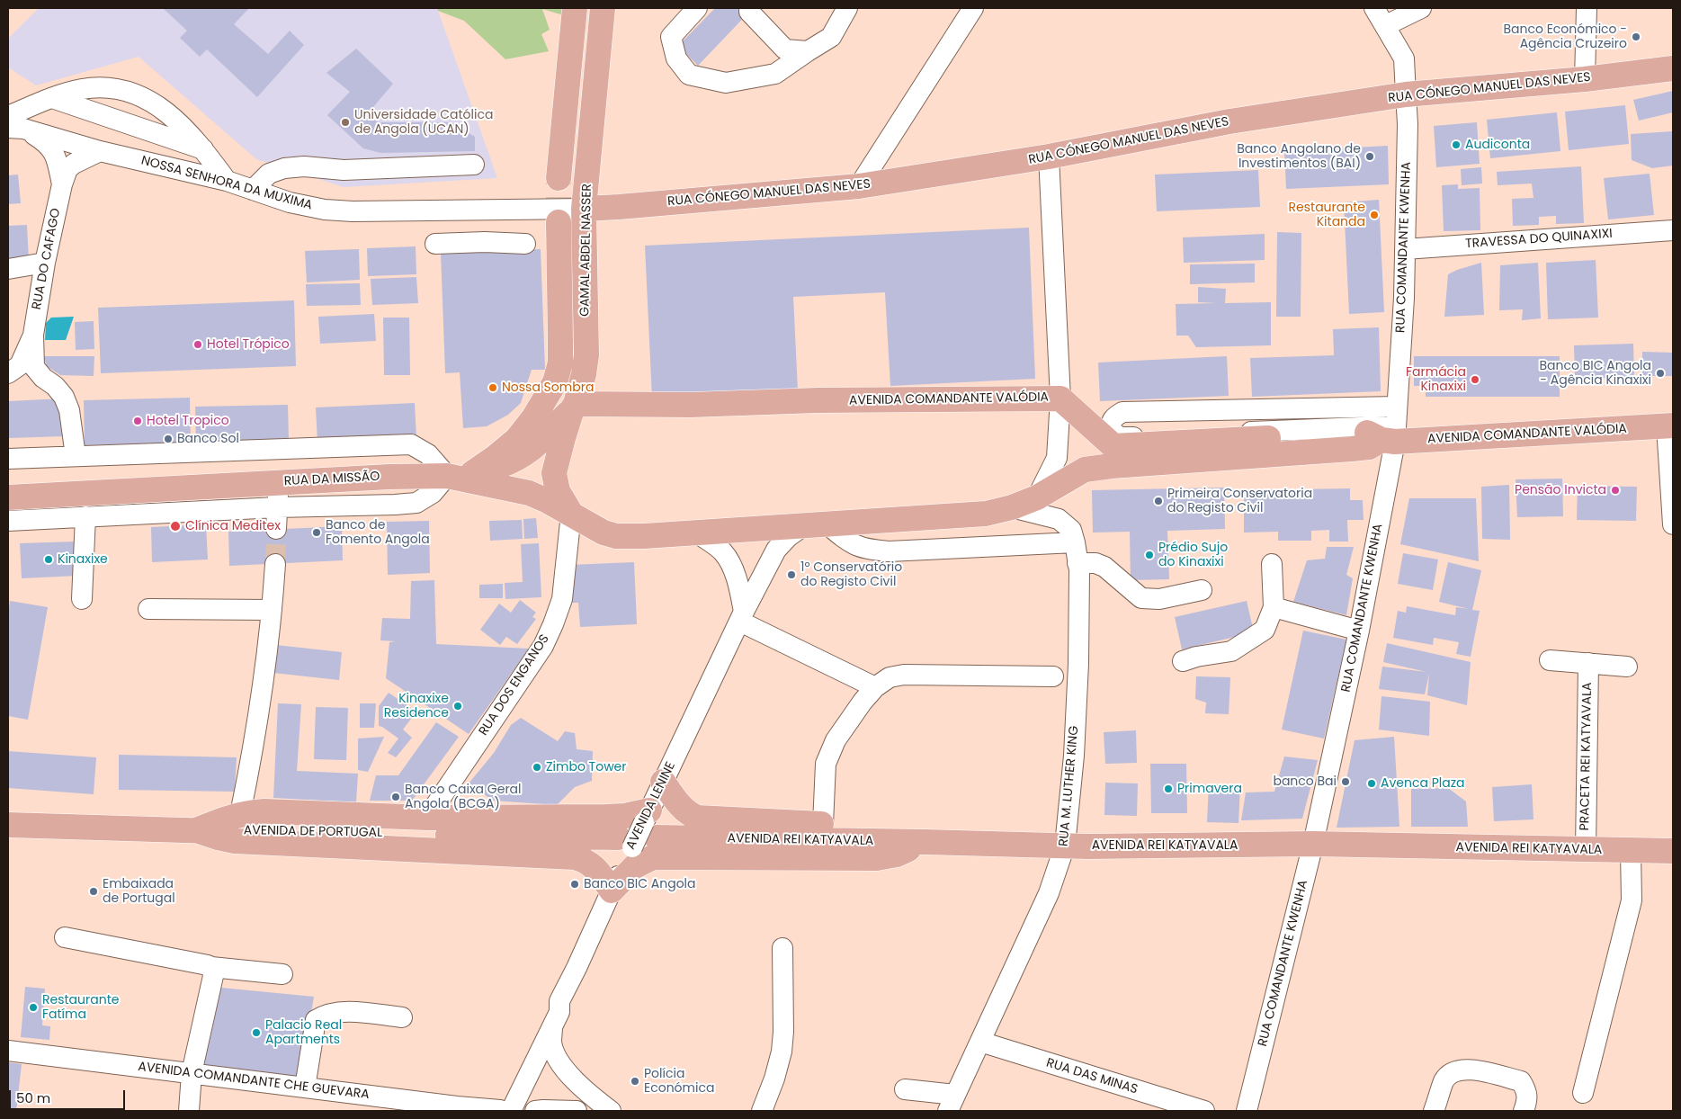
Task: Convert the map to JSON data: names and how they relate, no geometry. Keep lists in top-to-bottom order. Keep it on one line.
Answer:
{"streets":{"main road":["RUA CÓNEGO MANUEL DAS NEVES","GAMAL ABDEL NASSER","AVENIDA COMANDANTE VALÓDIA","RUA DA MISSÃO","AVENIDA DE PORTUGAL","AVENIDA REI KATYAVALA"],"street":["NOSSA SENHORA DA MUXIMA","TRAVESSA DO QUINAXIXI","RUA COMANDANTE KWENHA","RUA DO CAFAGO","RUA DOS ENGANOS","PRACETA REI KATYAVALA","RUA M. LUTHER KING","AVENIDA LENINE","RUA DAS MINAS","AVENIDA COMANDANTE CHE GUEVARA"]},"crossings":[["RUA CÓNEGO MANUEL DAS NEVES","NOSSA SENHORA DA MUXIMA"],["RUA CÓNEGO MANUEL DAS NEVES","RUA COMANDANTE KWENHA"],["RUA CÓNEGO MANUEL DAS NEVES","GAMAL ABDEL NASSER"],["NOSSA SENHORA DA MUXIMA","GAMAL ABDEL NASSER"],["NOSSA SENHORA DA MUXIMA","RUA DO CAFAGO"],["TRAVESSA DO QUINAXIXI","RUA COMANDANTE KWENHA"],["RUA COMANDANTE KWENHA","AVENIDA COMANDANTE VALÓDIA"],["RUA COMANDANTE KWENHA","AVENIDA REI KATYAVALA"],["GAMAL ABDEL NASSER","AVENIDA COMANDANTE VALÓDIA"],["GAMAL ABDEL NASSER","RUA DA MISSÃO"],["GAMAL ABDEL NASSER","RUA DOS ENGANOS"],["AVENIDA COMANDANTE VALÓDIA","RUA DA MISSÃO"],["AVENIDA COMANDANTE VALÓDIA","RUA M. LUTHER KING"],["AVENIDA COMANDANTE VALÓDIA","AVENIDA LENINE"],["RUA DA MISSÃO","RUA DOS ENGANOS"],["RUA DOS ENGANOS","AVENIDA REI KATYAVALA"],["PRACETA REI KATYAVALA","AVENIDA REI KATYAVALA"],["RUA M. LUTHER KING","AVENIDA REI KATYAVALA"],["RUA M. LUTHER KING","RUA DAS MINAS"],["AVENIDA LENINE","AVENIDA DE PORTUGAL"],["AVENIDA LENINE","AVENIDA REI KATYAVALA"],["AVENIDA LENINE","AVENIDA COMANDANTE CHE GUEVARA"],["AVENIDA DE PORTUGAL","AVENIDA REI KATYAVALA"]],"places":["Banco Económico - Agência Cruzeiro","Universidade Católica de Angola (UCAN)","Audiconta","Banco Angolano de Investimentos (BAI)","Restaurante Kitanda","Hotel Trópico","Banco BIC Angola - Agência Kinaxixi","Farmácia Kinaxixi","Nossa Sombra","Hotel Tropico","Banco Sol","Pensão Invicta","Primeira Conservatoria do Registo Civil","Clínica Meditex","Banco de Fomento Angola","Prédio Sujo do Kinaxixi","Kinaxixe","1º Conservatório do Registo Civil","Kinaxixe Residence","Zimbo Tower","banco Bai","Avenca Plaza","Primavera","Banco Caixa Geral Angola (BCGA)","Banco BIC Angola","Embaixada de Portugal","Restaurante Fatíma","Palacio Real Apartments","Polícia Económica"],"scale_bar":"50 m"}
